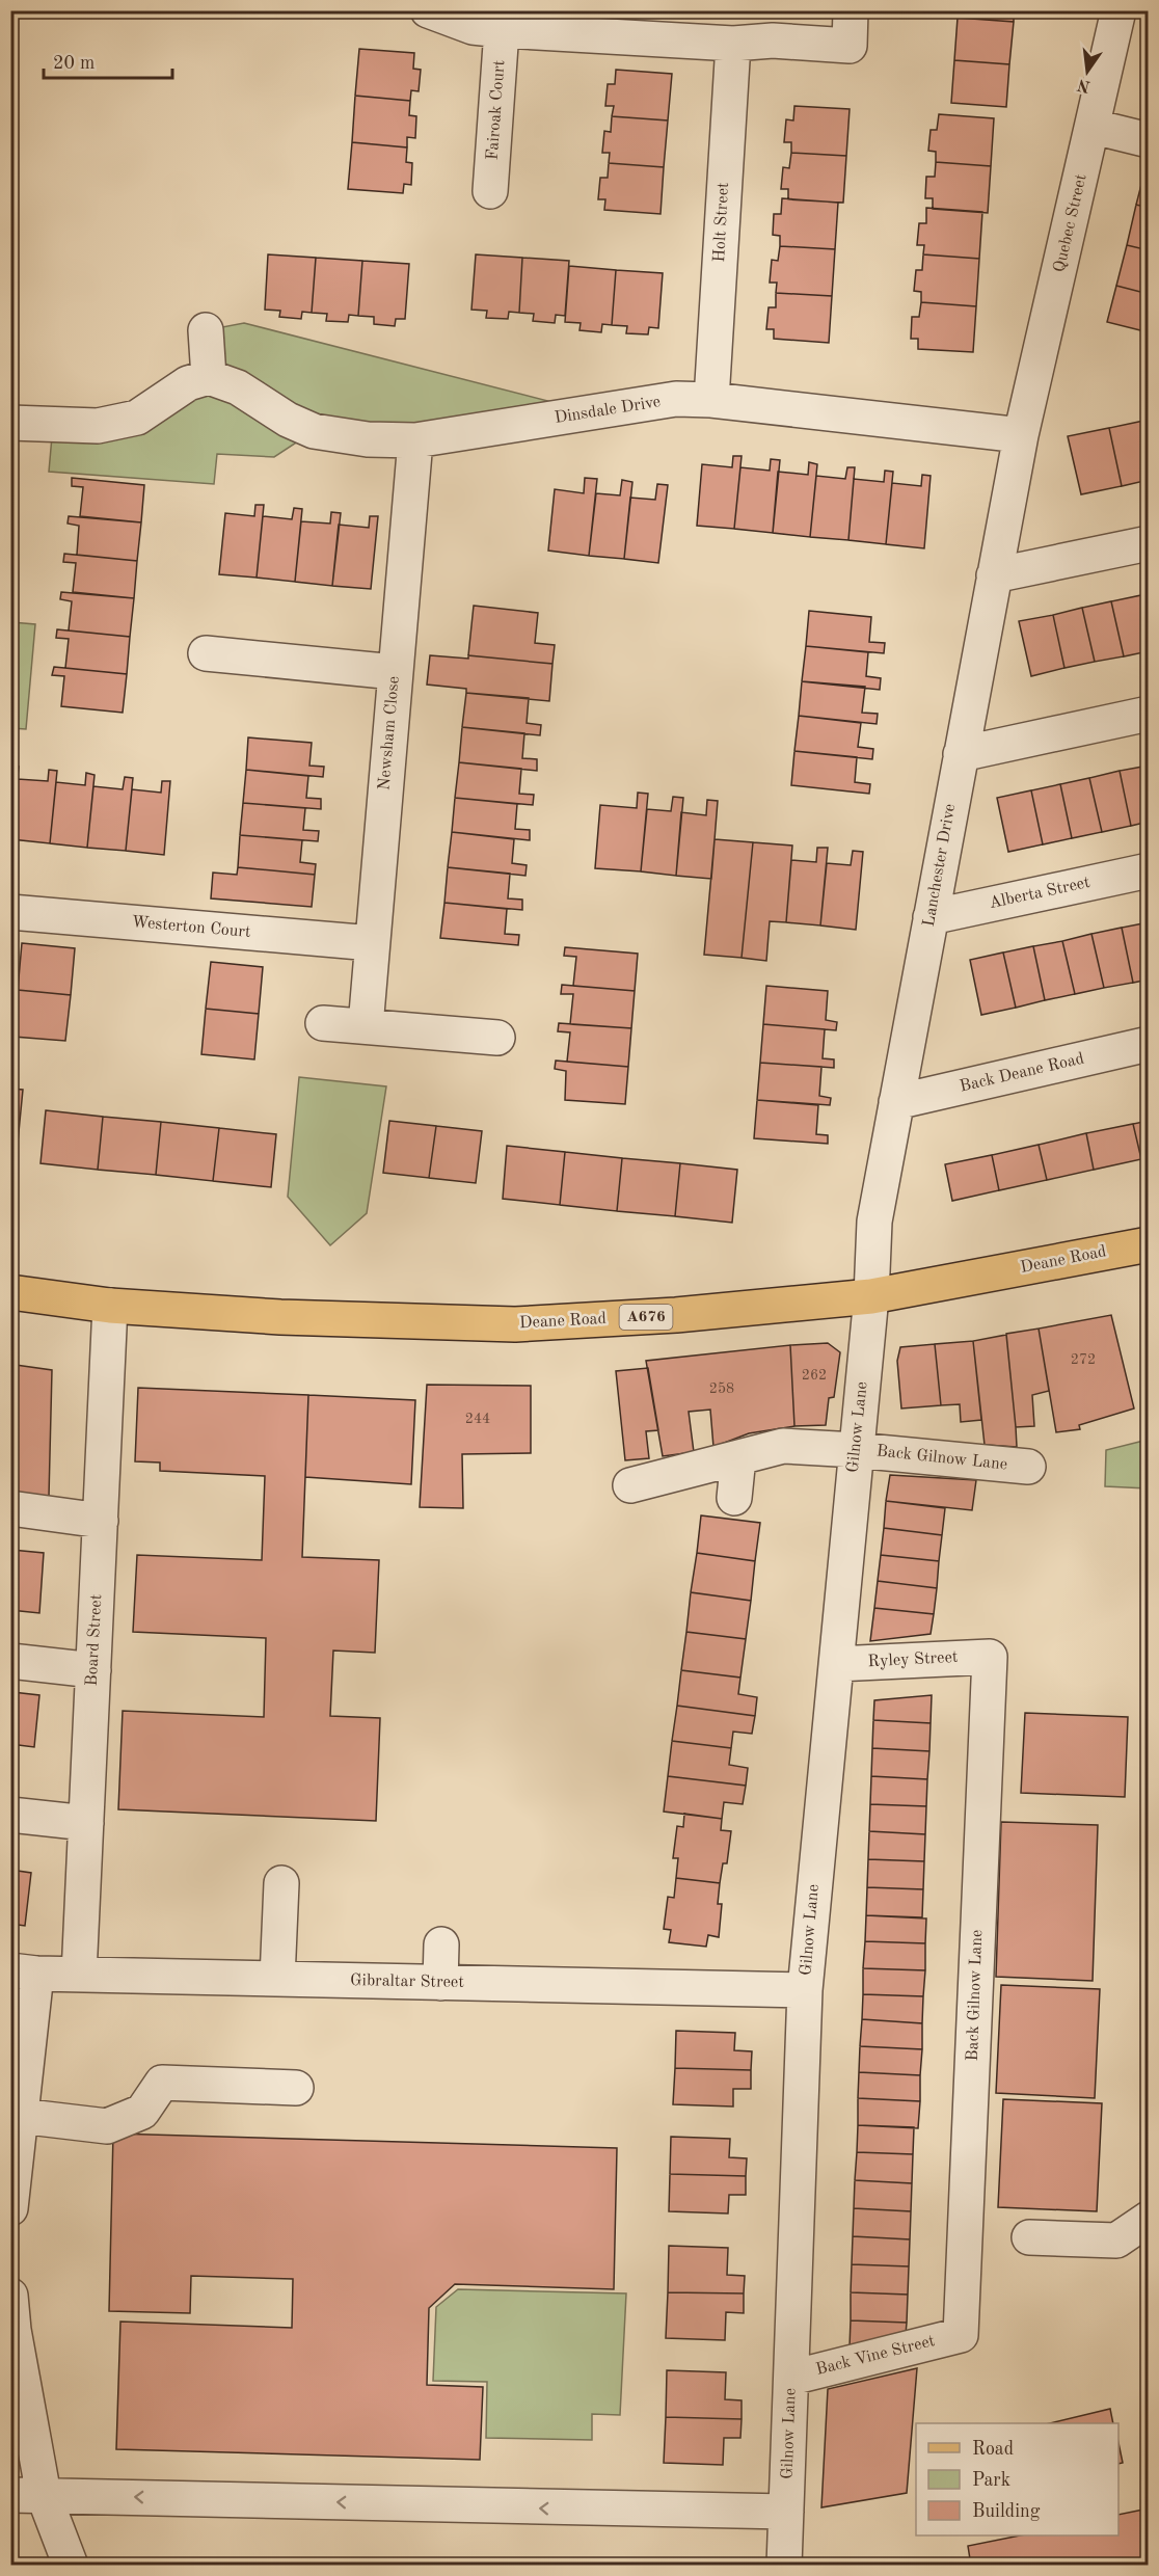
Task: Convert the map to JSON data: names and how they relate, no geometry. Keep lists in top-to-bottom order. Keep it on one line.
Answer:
{"streets":{"main road":["Deane Road","A676"],"street":["Fairoak Court","Holt Street","Quebec Street","Dinsdale Drive","Newsham Close","Lanchester Drive","Alberta Street","Westerton Court","Back Deane Road","Gilnow Lane","Back Gilnow Lane","Board Street","Ryley Street","Gibraltar Street","Back Vine Street"]},"crossings":[["Holt Street","Dinsdale Drive"],["Quebec Street","Dinsdale Drive"],["Quebec Street","Lanchester Drive"],["Dinsdale Drive","Newsham Close"],["Dinsdale Drive","Lanchester Drive"],["Newsham Close","Westerton Court"],["Lanchester Drive","Alberta Street"],["Lanchester Drive","Back Deane Road"],["Lanchester Drive","Deane Road"],["Lanchester Drive","Gilnow Lane"],["Deane Road","Gilnow Lane"],["Deane Road","Board Street"],["Gilnow Lane","Back Gilnow Lane"],["Gilnow Lane","Ryley Street"],["Gilnow Lane","Gibraltar Street"],["Gilnow Lane","Back Vine Street"],["Back Gilnow Lane","Ryley Street"],["Back Gilnow Lane","Back Vine Street"],["Board Street","Gibraltar Street"]],"house_numbers":["272","262","258","244"],"legend":["Road","Park","Building"],"scale_bar":"20 m","north":"bottom"}
